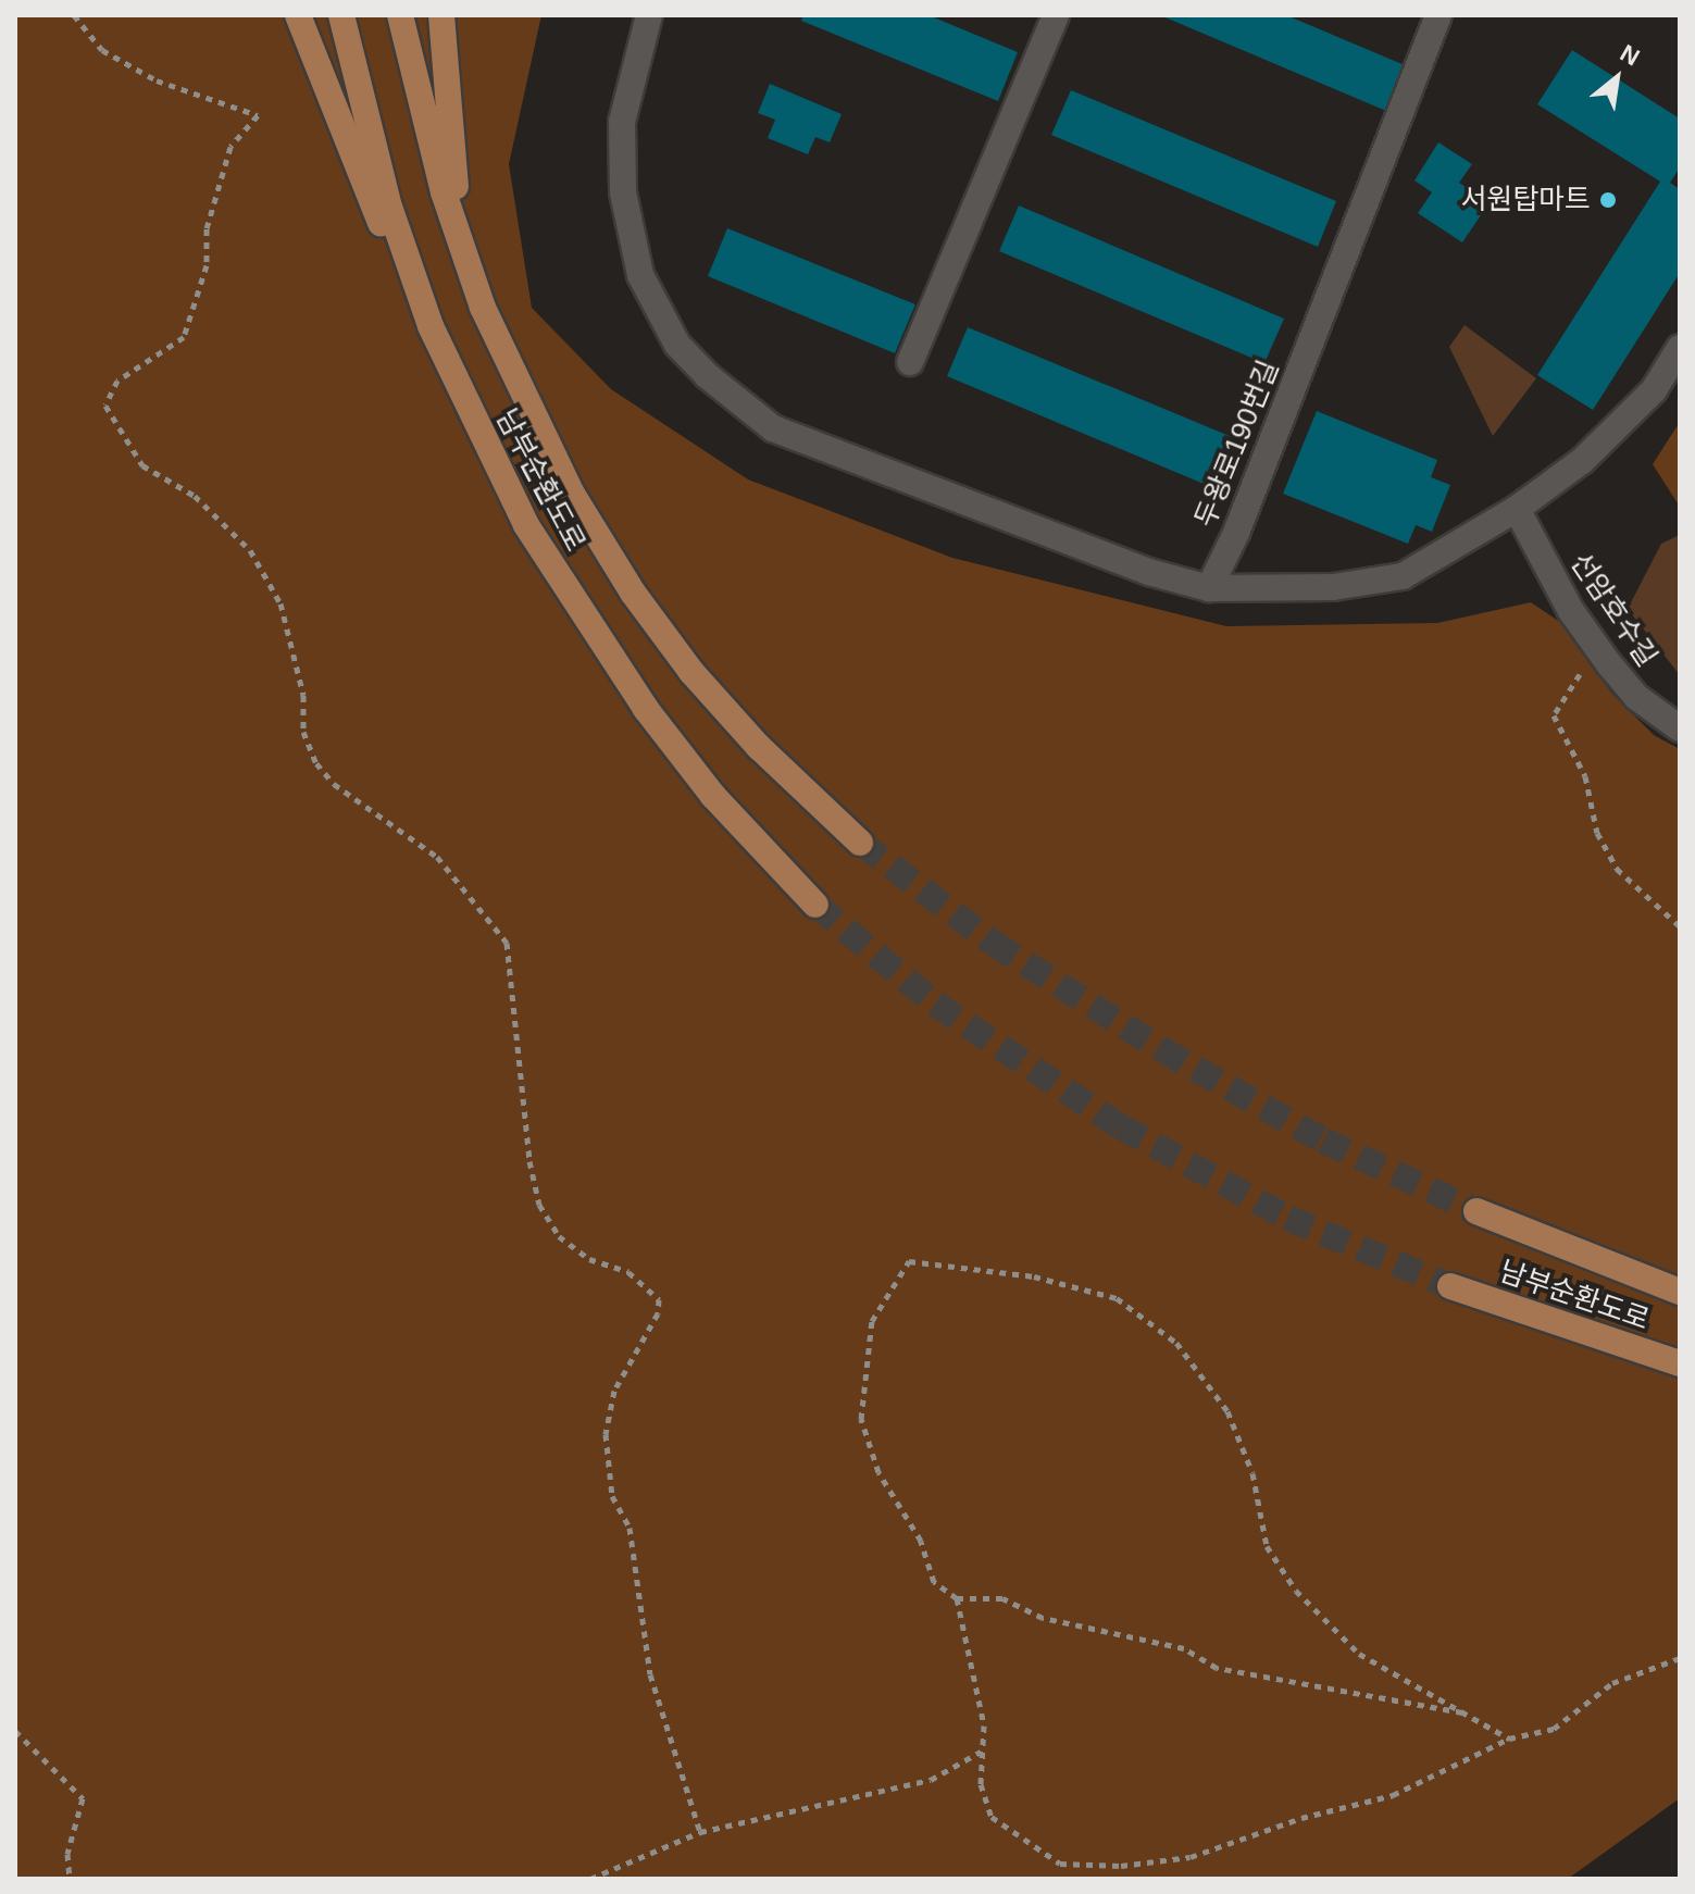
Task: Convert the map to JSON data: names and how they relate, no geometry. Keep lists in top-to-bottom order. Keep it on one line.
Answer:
{"streets":{"main road":["남부순환도로"],"street":["두왕로190번길","선암호수길"]},"places":["서원탑마트"],"north":"top right"}
